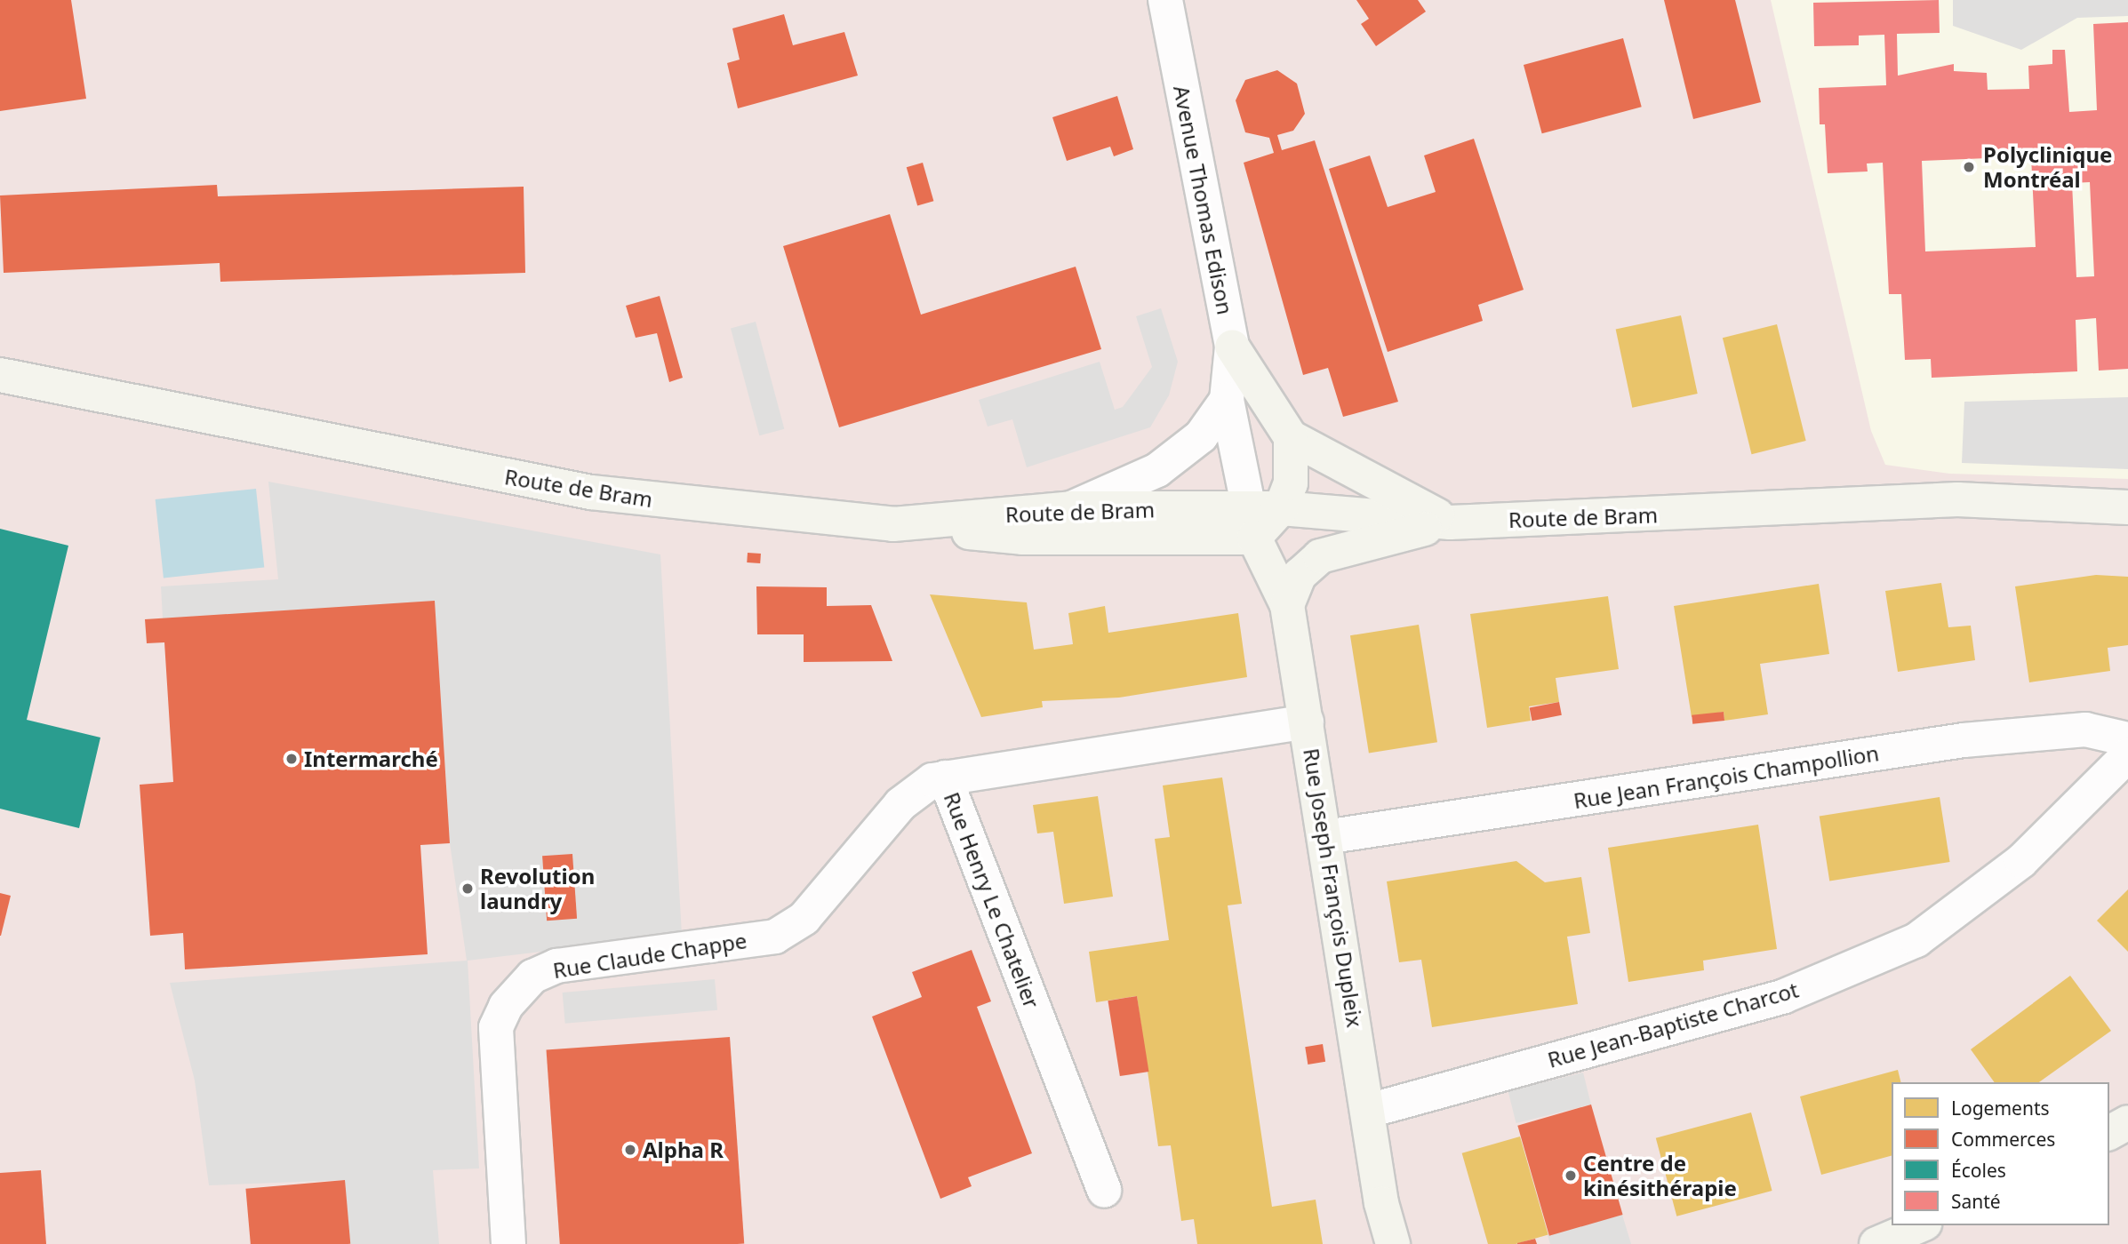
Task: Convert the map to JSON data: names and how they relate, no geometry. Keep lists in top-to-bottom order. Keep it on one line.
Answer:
{"streets":{"main road":["Route de Bram","Rue Joseph François Dupleix"],"street":["Avenue Thomas Edison","Rue Jean François Champollion","Rue Henry Le Chatelier","Rue Claude Chappe","Rue Jean-Baptiste Charcot"]},"crossings":[["Avenue Thomas Edison","Route de Bram"],["Avenue Thomas Edison","Rue Joseph François Dupleix"],["Route de Bram","Rue Joseph François Dupleix"],["Rue Jean François Champollion","Rue Joseph François Dupleix"],["Rue Joseph François Dupleix","Rue Henry Le Chatelier"],["Rue Joseph François Dupleix","Rue Jean-Baptiste Charcot"],["Rue Henry Le Chatelier","Rue Claude Chappe"]],"places":["Polyclinique Montréal","Intermarché","Revolution laundry","Alpha R","Centre de kinésithérapie"],"legend":["Logements","Commerces","Écoles","Santé"]}
